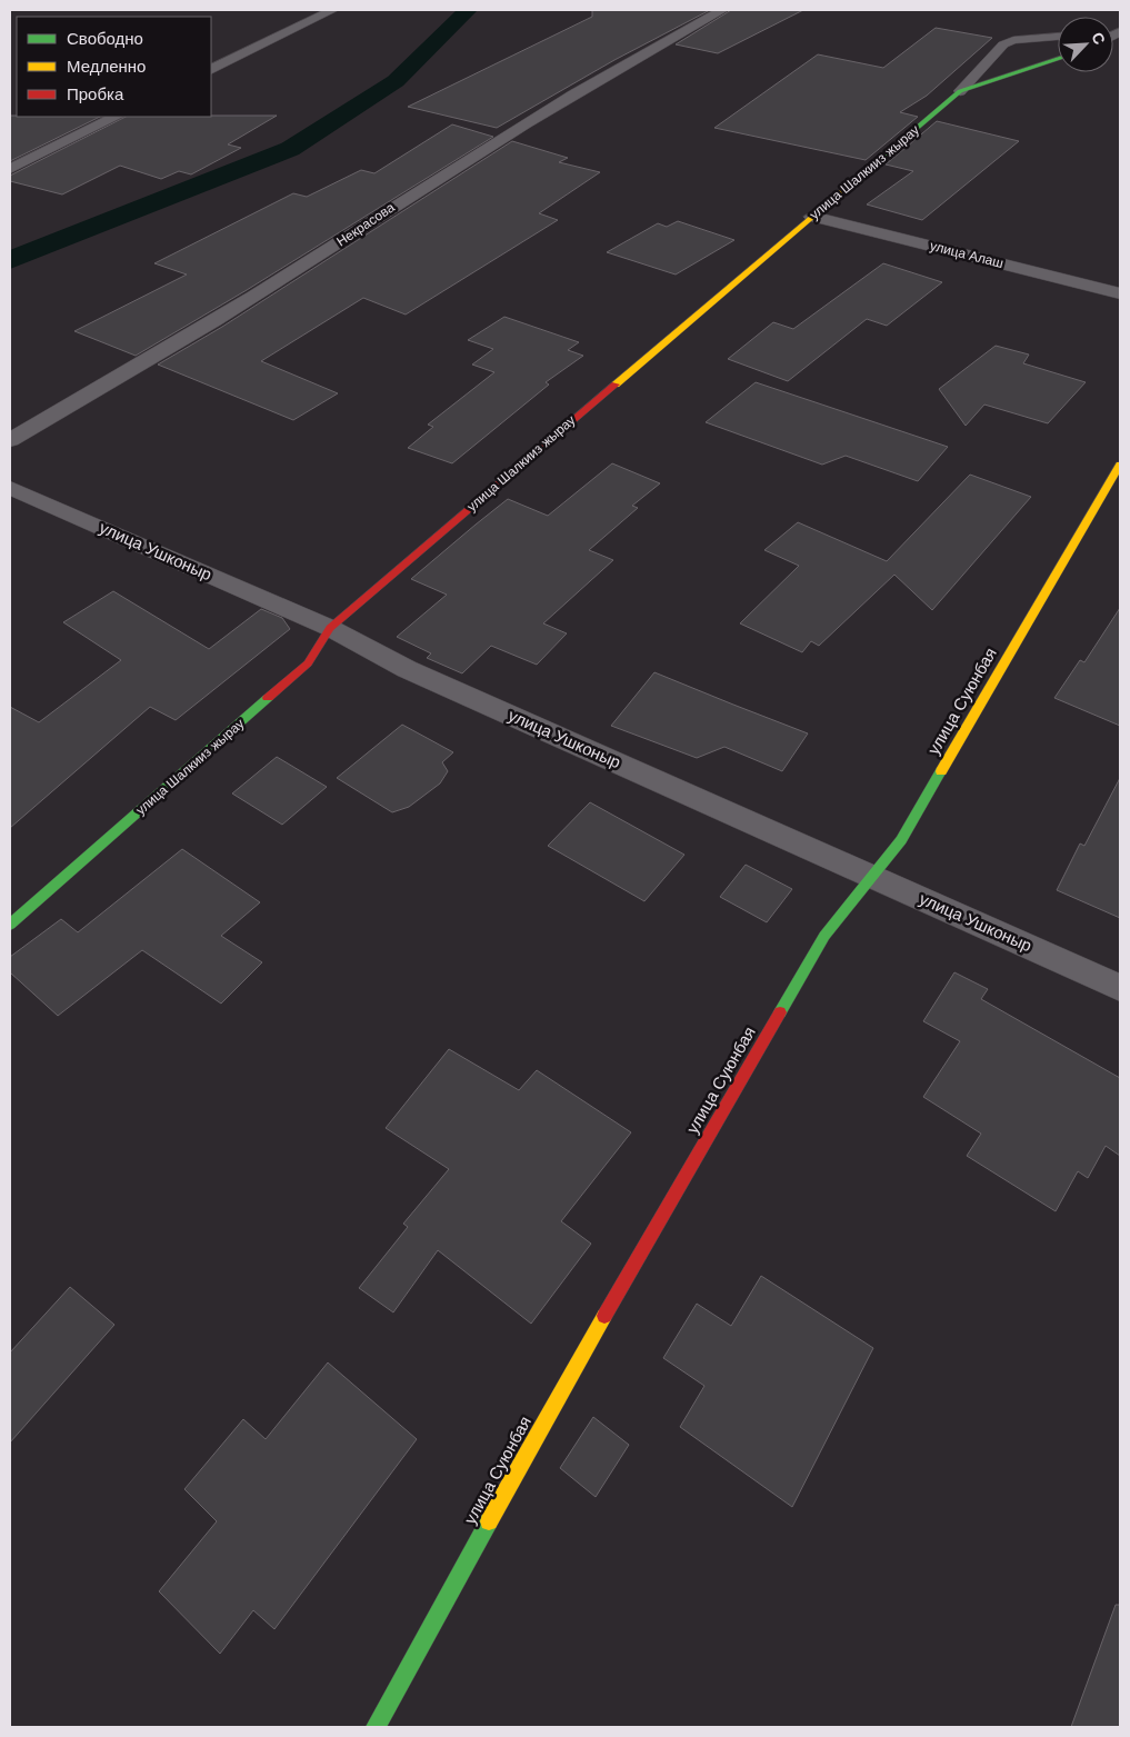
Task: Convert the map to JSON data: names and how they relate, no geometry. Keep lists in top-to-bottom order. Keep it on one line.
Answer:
{"streets":{"street":["улица Шалкииз жырау","Некрасова","улица Алаш","улица Ушконыр","улица Суюнбая"]},"crossings":[["улица Шалкииз жырау","улица Алаш"],["улица Шалкииз жырау","улица Ушконыр"],["улица Ушконыр","улица Суюнбая"]],"legend":["Свободно","Медленно","Пробка"],"north":"top right"}
